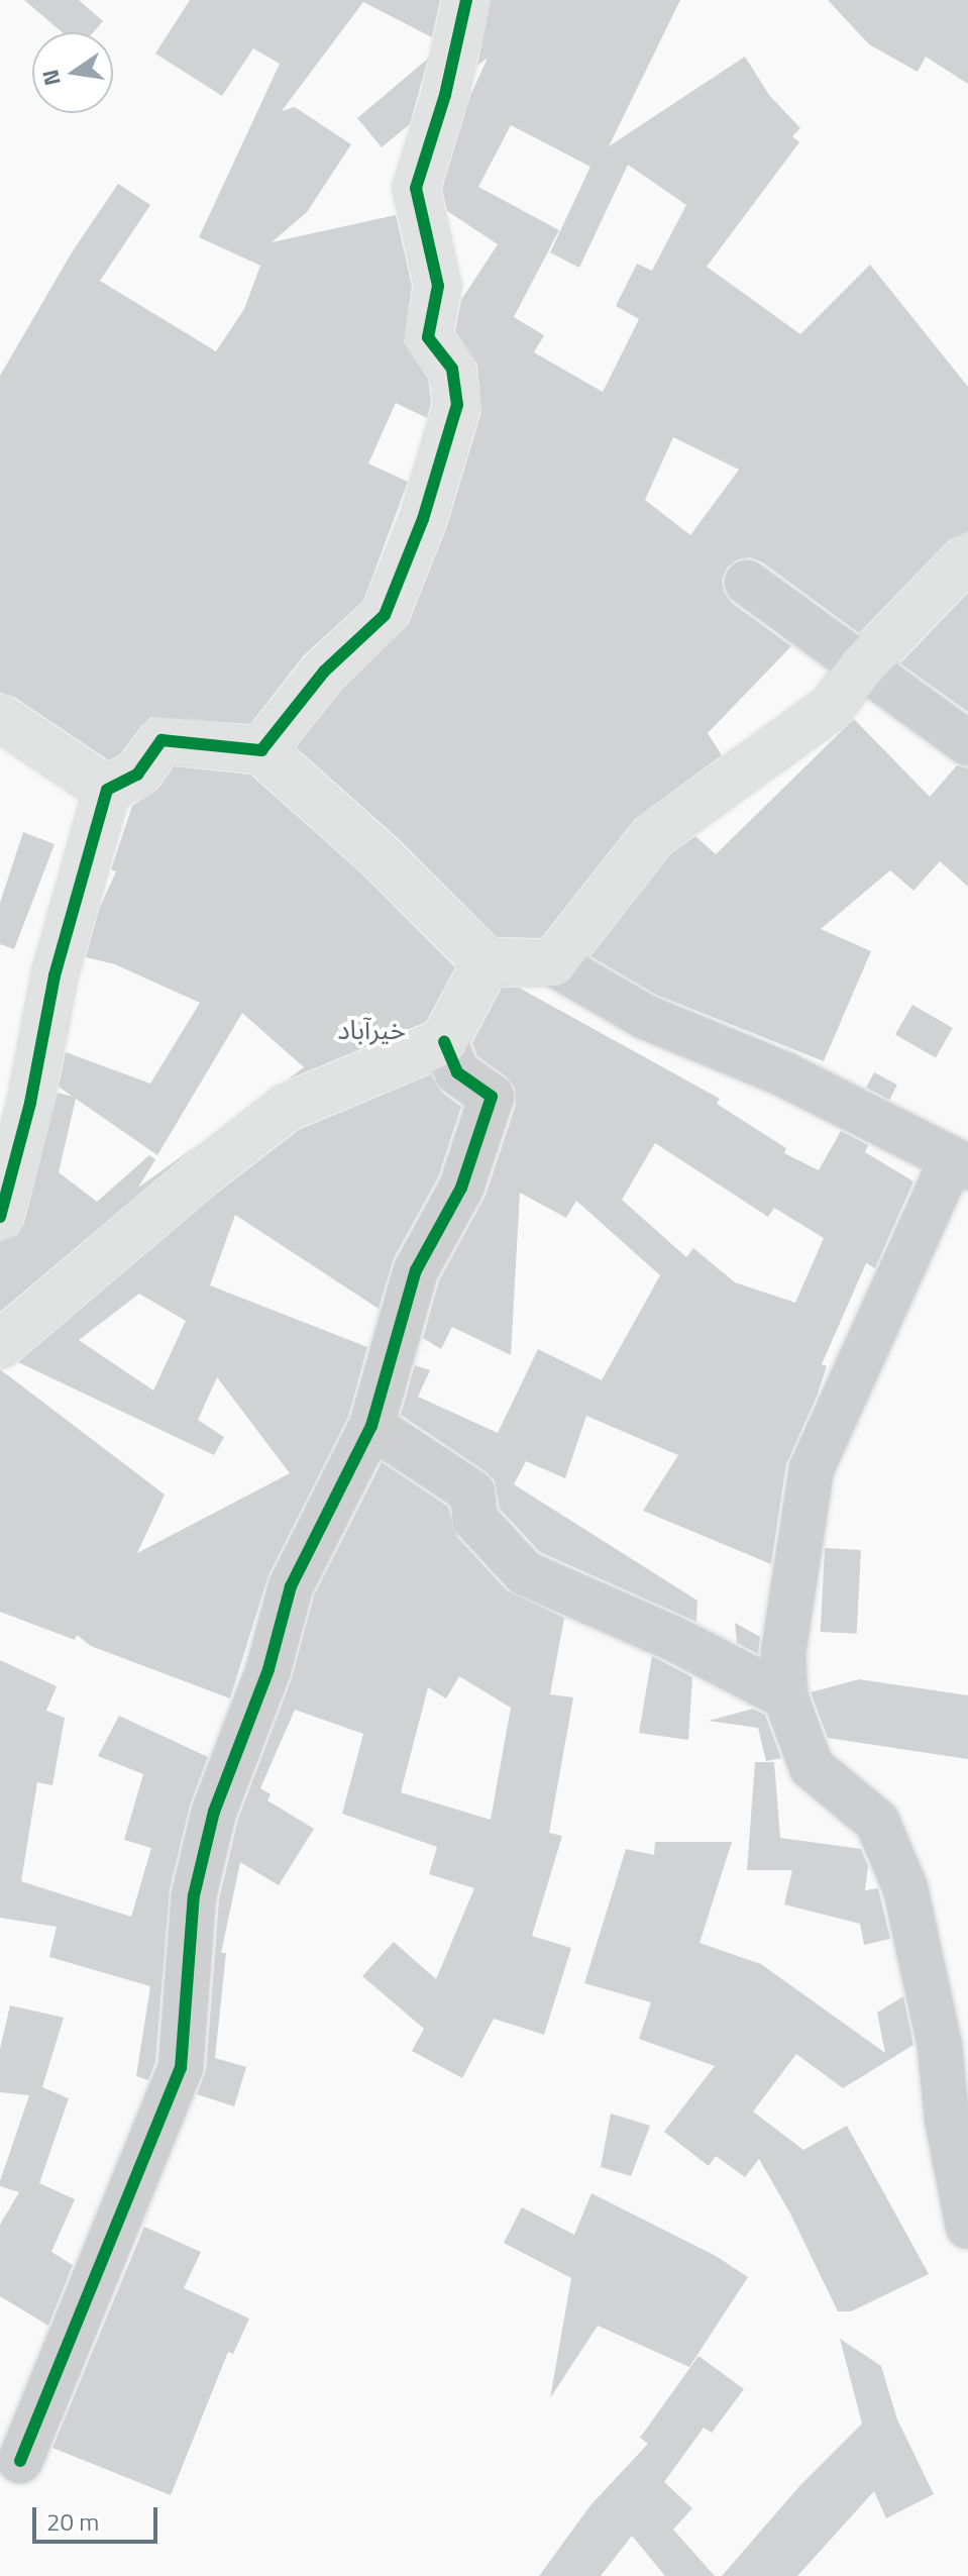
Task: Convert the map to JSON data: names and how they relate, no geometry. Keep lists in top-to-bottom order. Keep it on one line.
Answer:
{"districts":["خیرآباد"],"scale_bar":"20 m","north":"left"}
